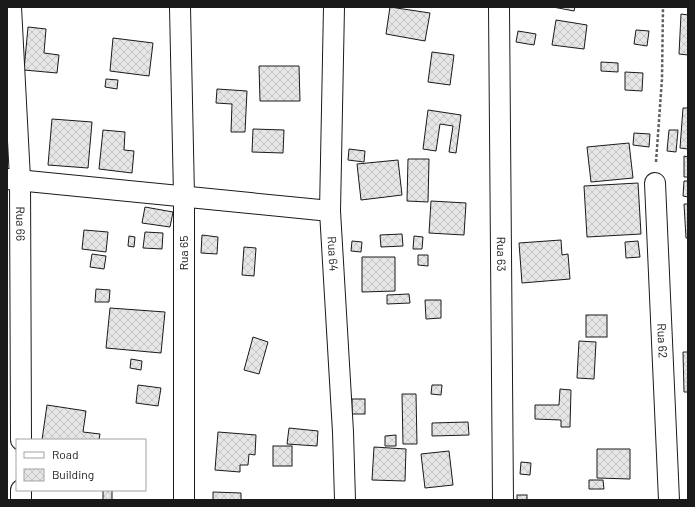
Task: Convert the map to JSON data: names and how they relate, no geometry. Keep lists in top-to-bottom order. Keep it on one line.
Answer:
{"streets":{"street":["Rua 66","Rua 65","Rua 64","Rua 63","Rua 62"]},"legend":["Road","Building"]}
